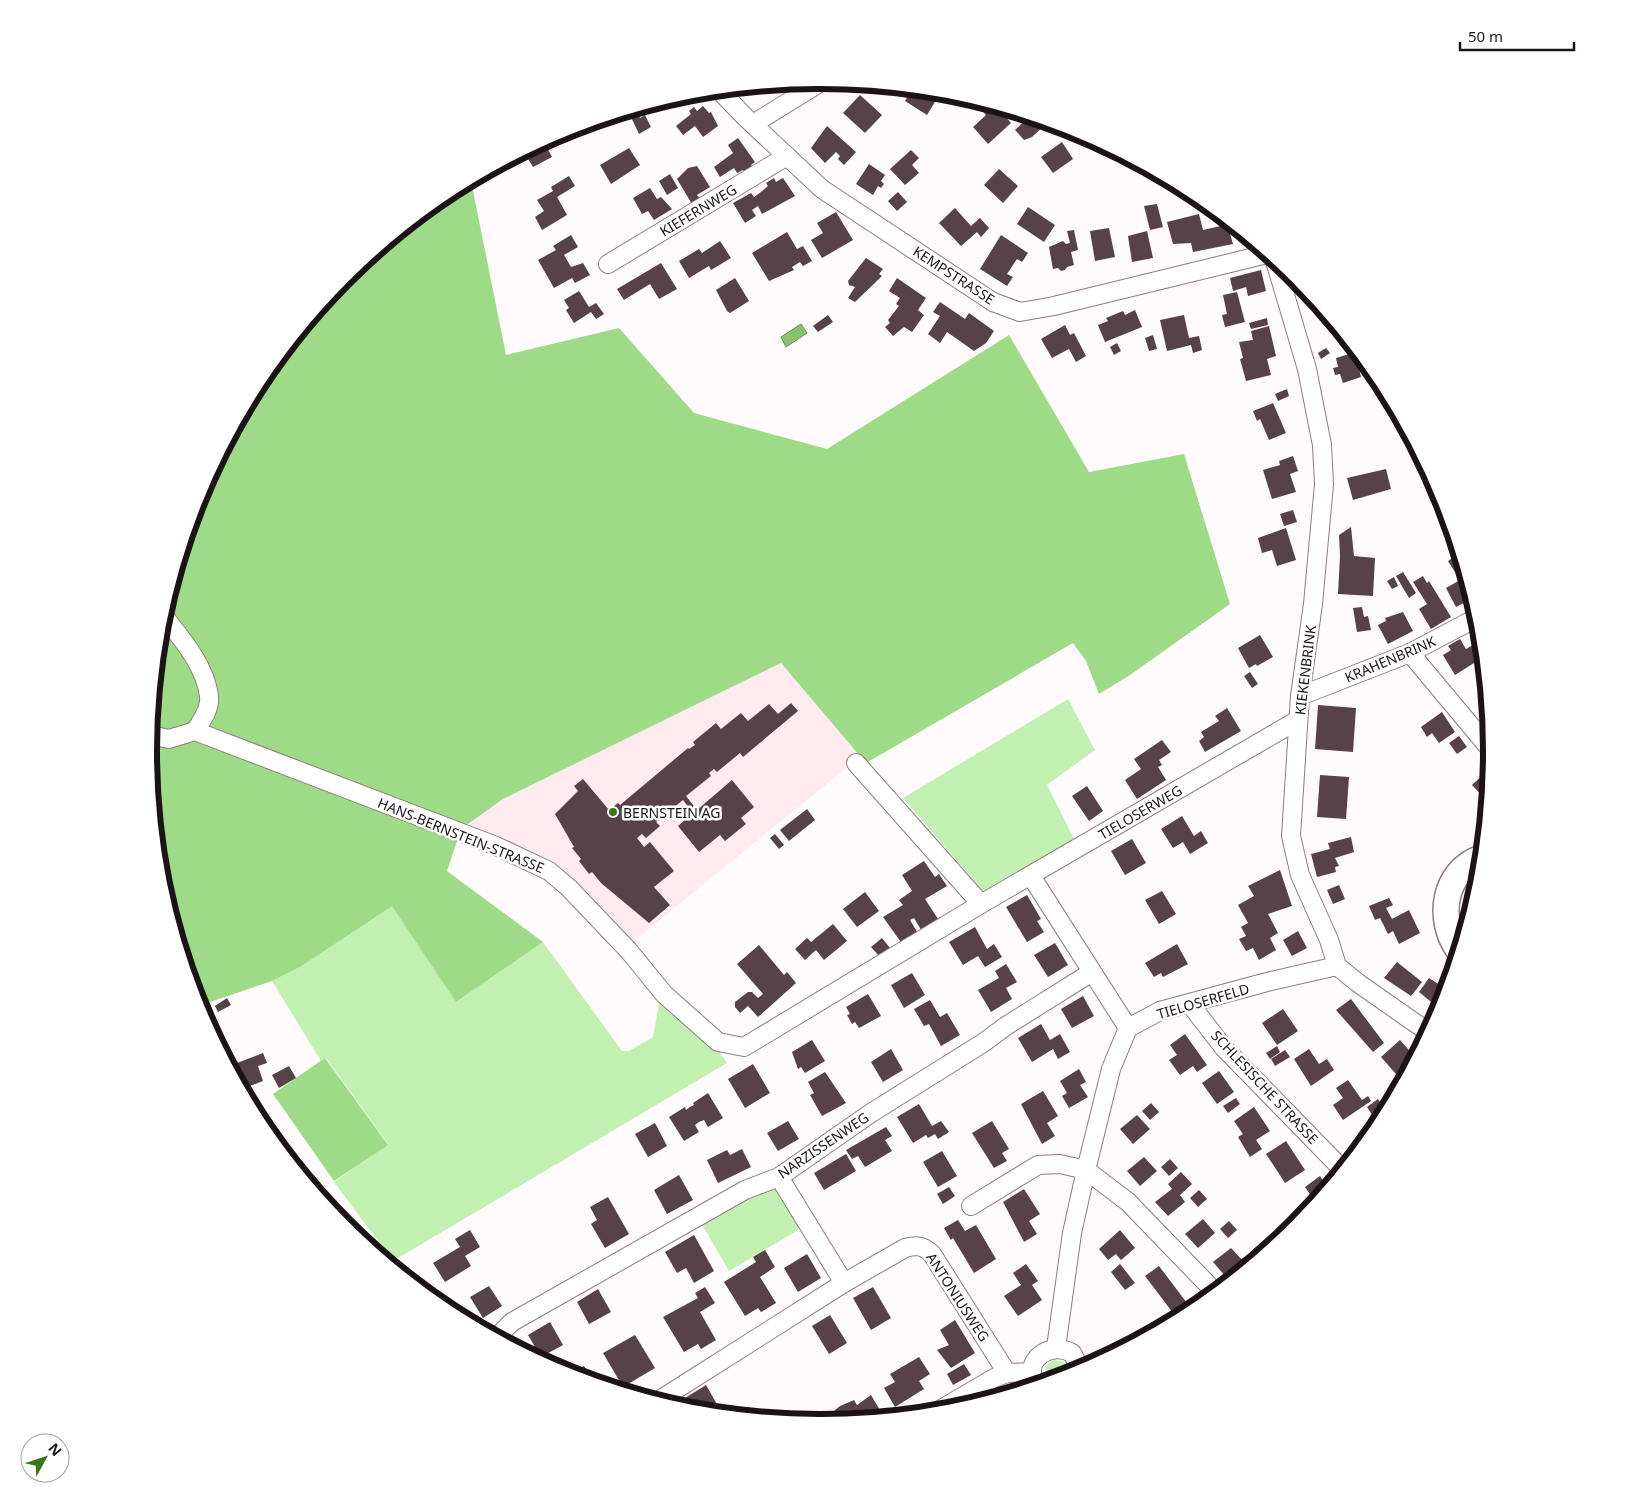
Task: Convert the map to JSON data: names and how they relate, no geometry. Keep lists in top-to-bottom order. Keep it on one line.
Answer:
{"streets":{"street":["KIEFERNWEG","KEMPSTRASSE","KRAHENBRINK","KIEKENBRINK","TIELOSERWEG","HANS-BERNSTEIN-STRASSE","TIELOSERFELD","SCHLESISCHE STRASSE","NARZISSENWEG","ANTONIUSWEG"]},"crossings":[["KIEFERNWEG","KEMPSTRASSE"],["KRAHENBRINK","KIEKENBRINK"],["KIEKENBRINK","TIELOSERWEG"],["KIEKENBRINK","TIELOSERFELD"],["TIELOSERWEG","HANS-BERNSTEIN-STRASSE"],["TIELOSERFELD","SCHLESISCHE STRASSE"]],"places":["BERNSTEIN AG"],"scale_bar":"50 m","north":"top right"}
